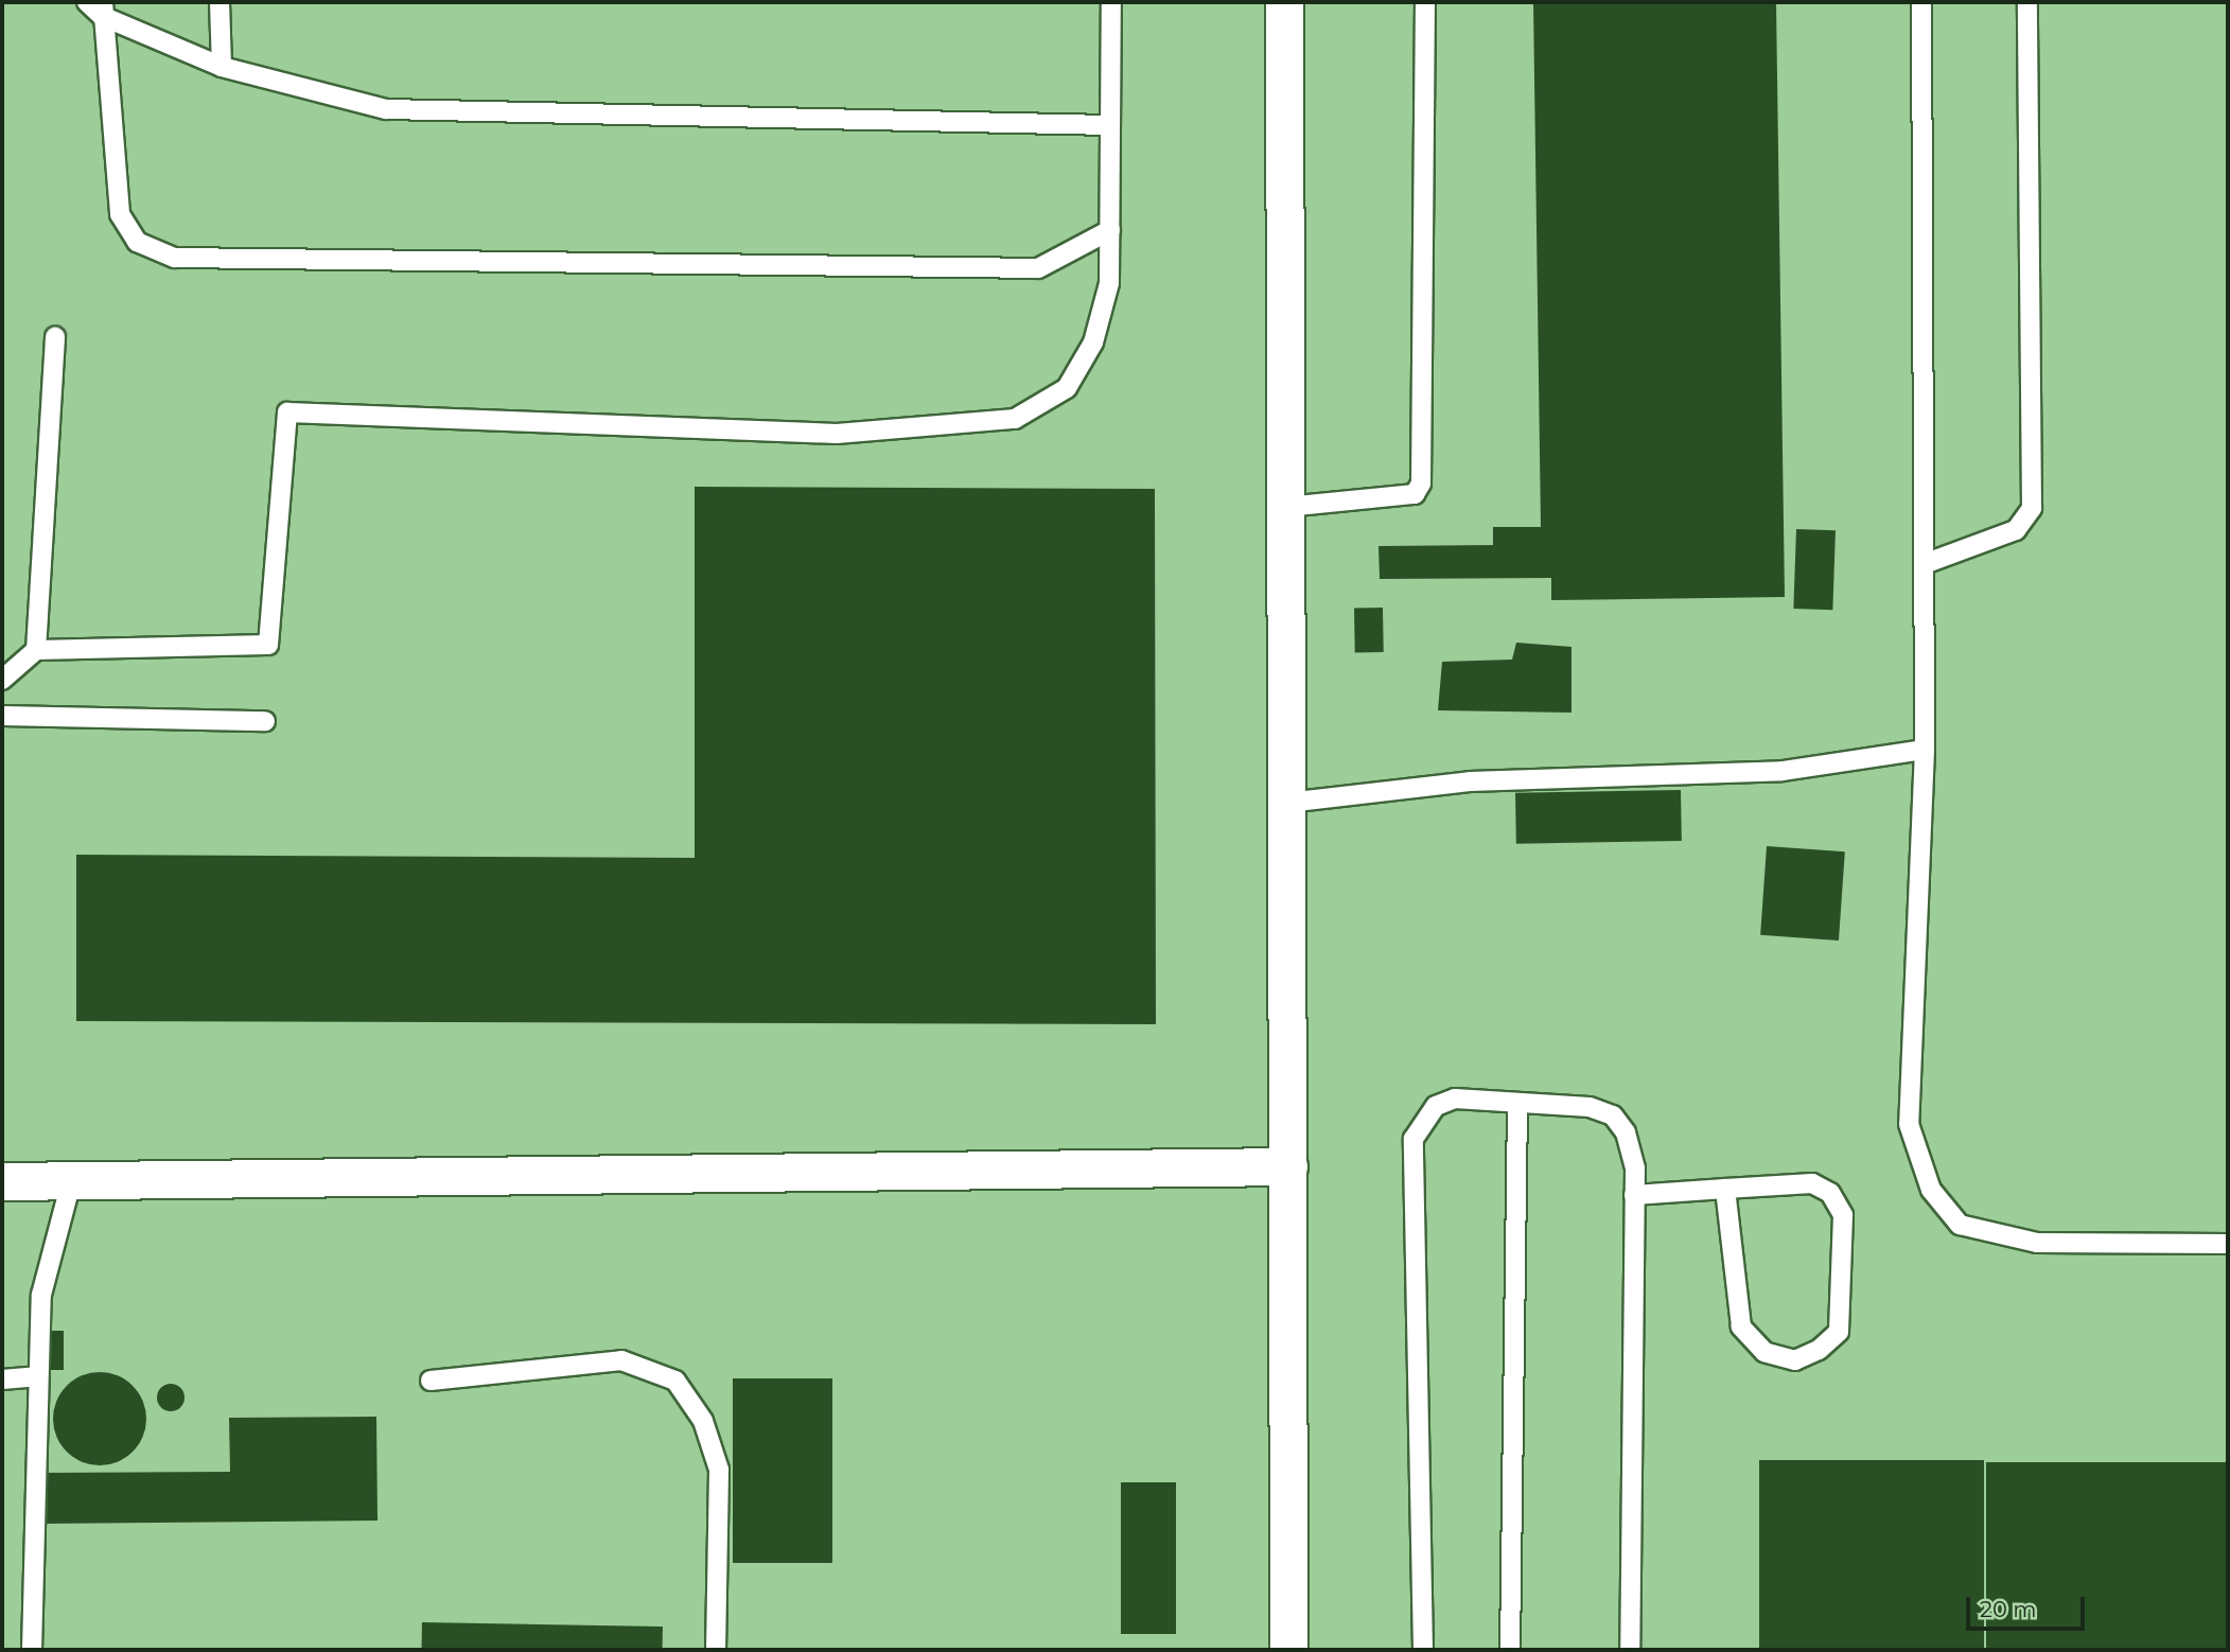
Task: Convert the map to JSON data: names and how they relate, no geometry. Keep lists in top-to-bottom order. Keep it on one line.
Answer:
{"scale_bar":"20 m"}
